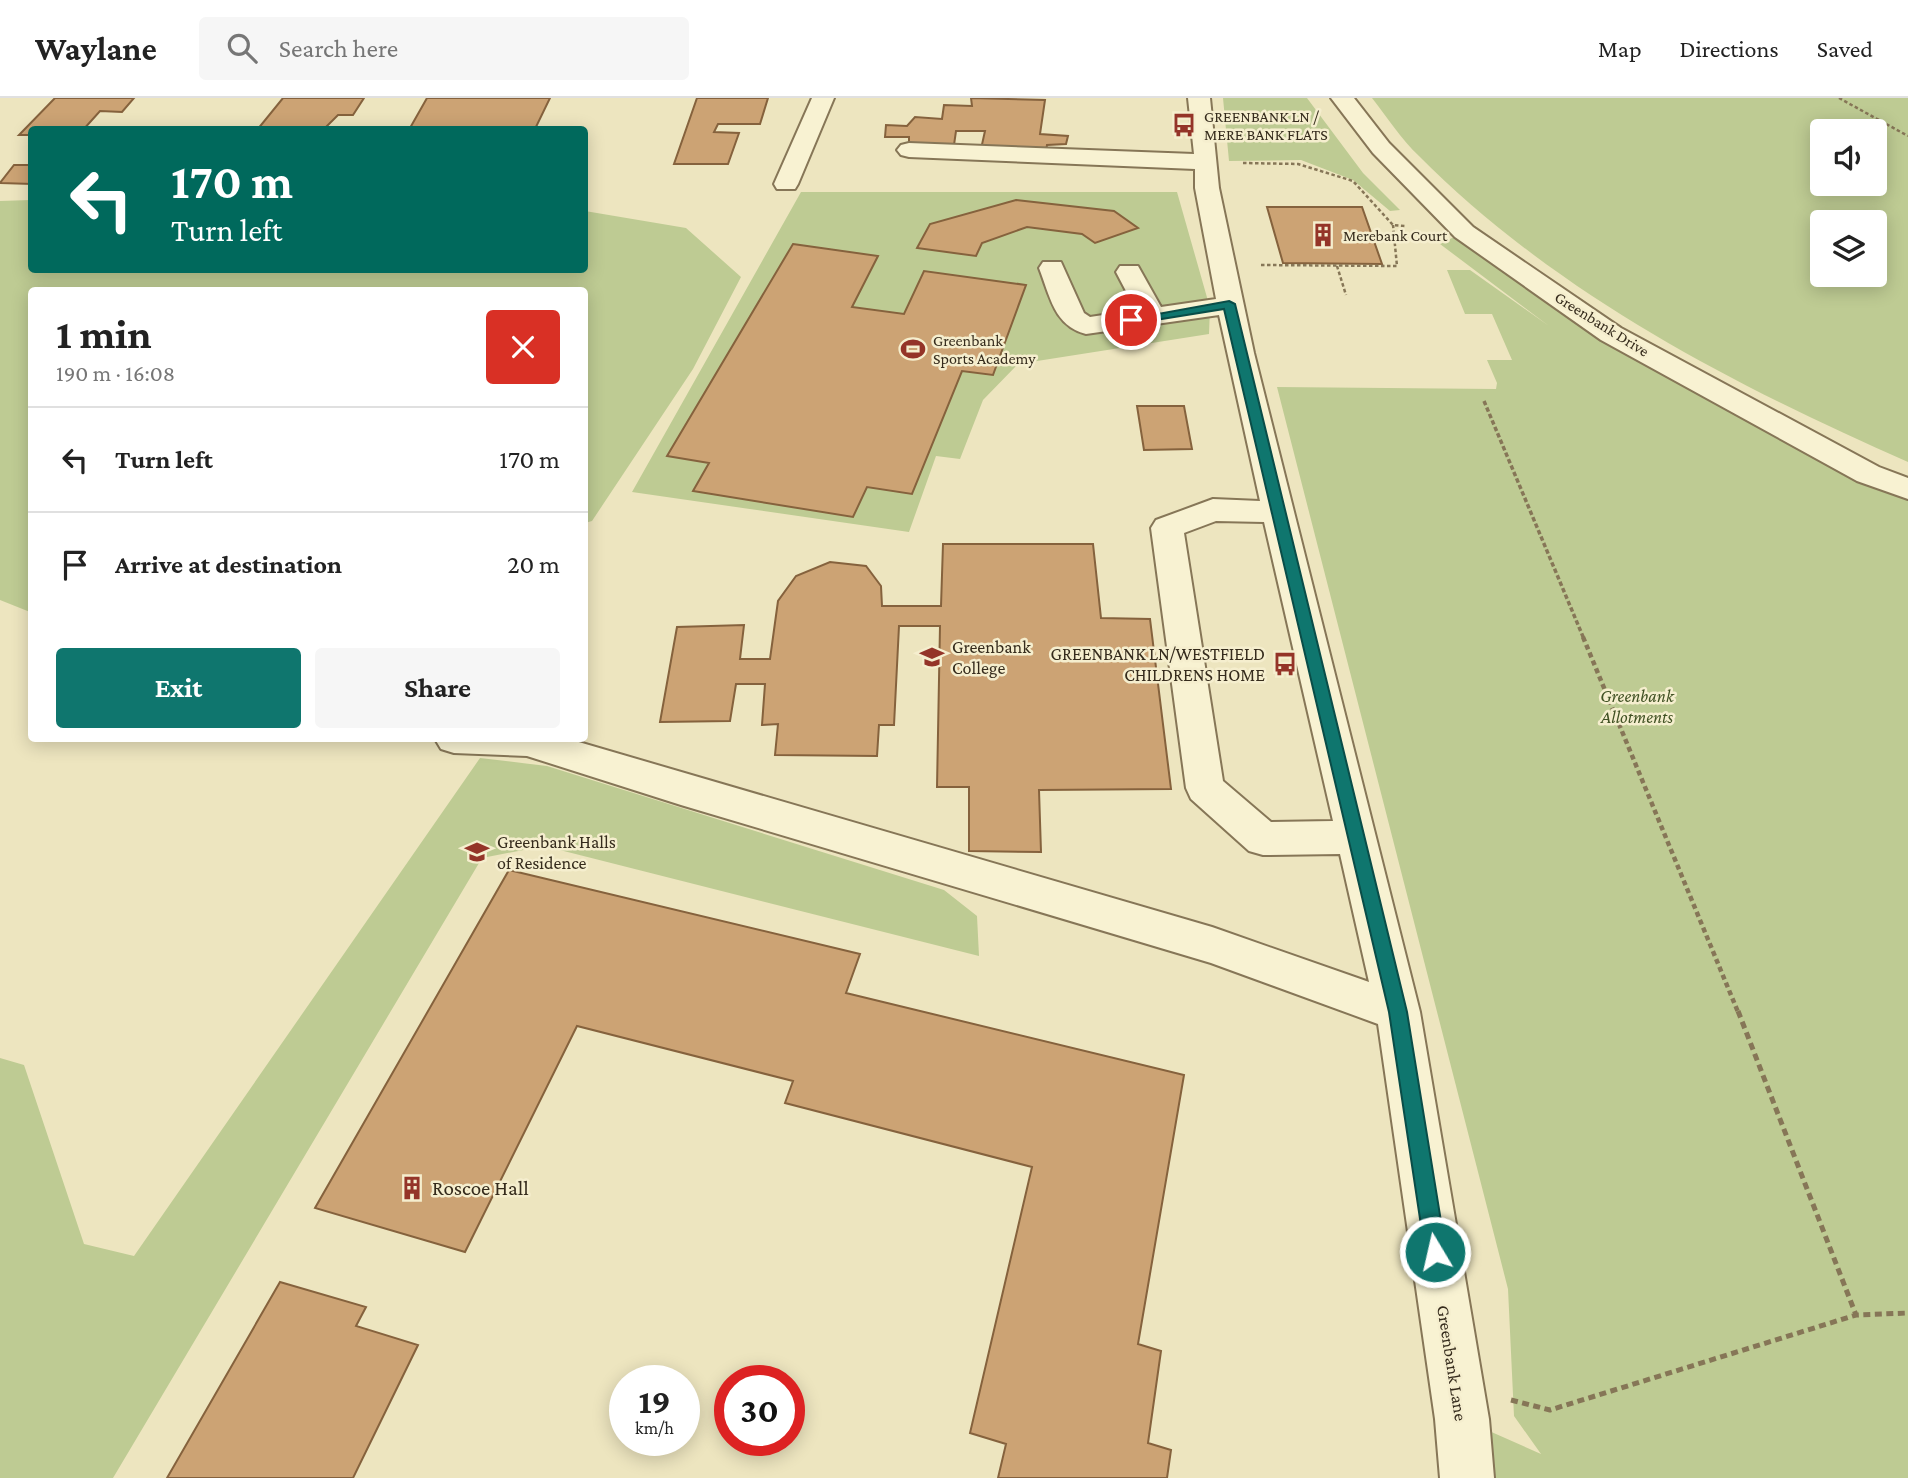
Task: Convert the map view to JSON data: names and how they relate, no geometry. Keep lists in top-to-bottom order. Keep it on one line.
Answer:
{"streets":{"street":["Greenbank Drive","Greenbank Lane"]},"parks":["Greenbank Allotments"],"places":{"bus stop":["GREENBANK LN / MERE BANK FLATS","GREENBANK LN/WESTFIELD CHILDRENS HOME"],"building":["Merebank Court","Roscoe Hall"],"sports":["Greenbank Sports Academy"],"school or university":["Greenbank College","Greenbank Halls of Residence"]},"page":{"header":"Waylane","search":"Search here","nav":["Map","Directions","Saved"],"turn":["170 m","Turn left"],"heading":["1 min","190 m · 16:08"],"list":[{"name":"Turn left","value":"170 m"},{"name":"Arrive at destination","value":"20 m"}],"buttons":["Exit","Share"],"speed":"19 km/h","limit":"30"}}
